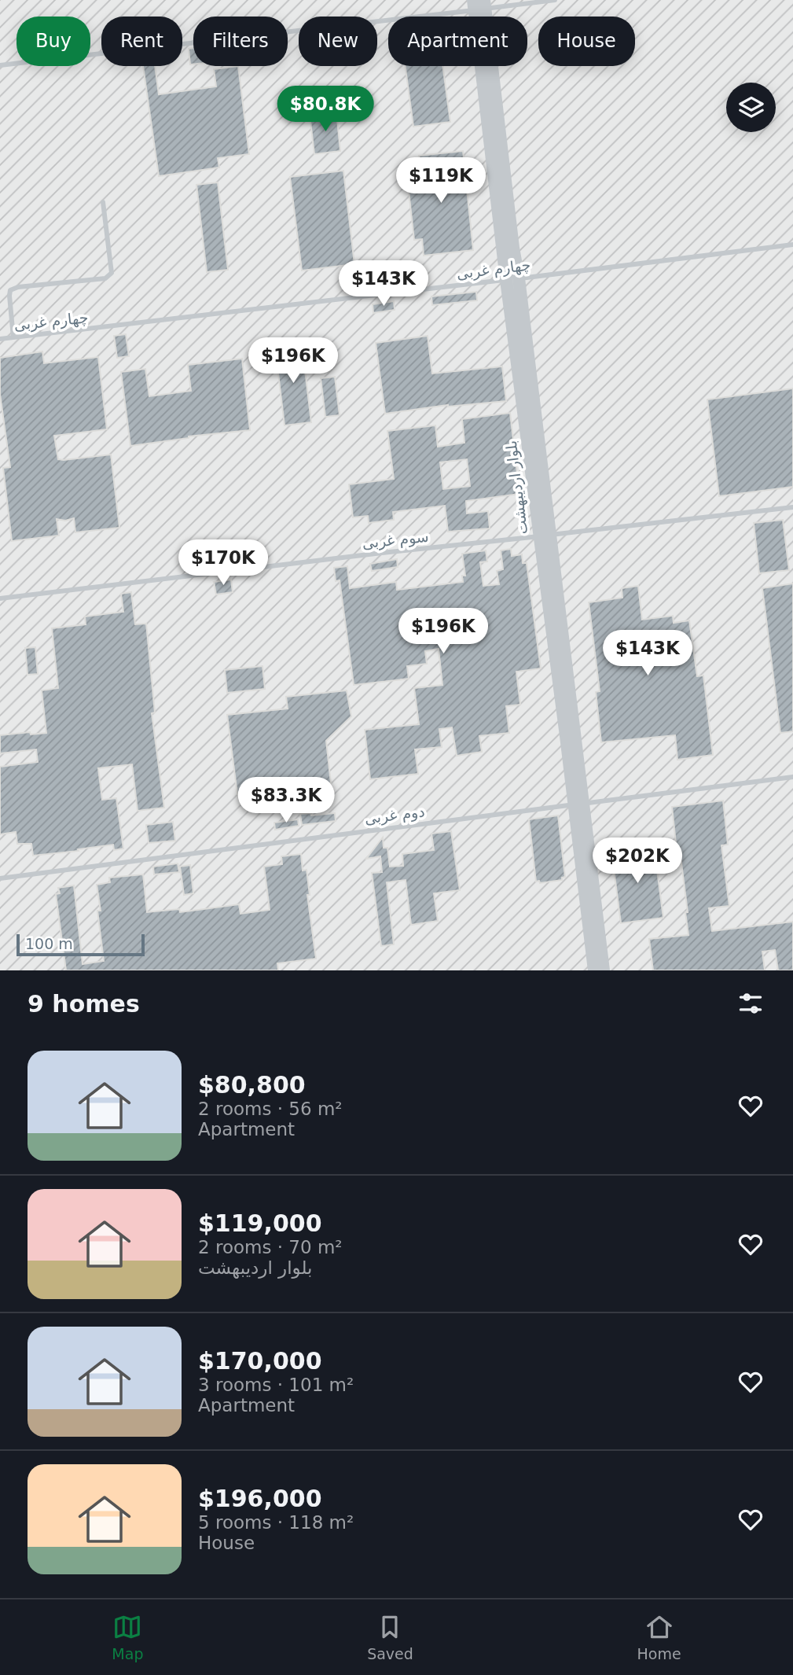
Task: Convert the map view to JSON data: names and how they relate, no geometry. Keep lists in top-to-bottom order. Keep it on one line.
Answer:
{"streets":{"street":["بلوار اردیبهشت"],"lane":["چهارم غربی","سوم غربی","دوم غربی"]},"crossings":[["چهارم غربی","بلوار اردیبهشت"],["بلوار اردیبهشت","سوم غربی"],["بلوار اردیبهشت","دوم غربی"]],"scale_bar":"100 m","page":{"chip":["Buy","Rent","Filters","New","Apartment","House"],"price":["$80.8K","$119K","$143K","$196K","$170K","$196K","$143K","$83.3K","$202K"],"scale":"100 m","heading":"9 homes","list":[{"name":"$80,800","note":"2 rooms · 56 m² · Apartment"},{"name":"$119,000","note":"2 rooms · 70 m² · بلوار اردیبهشت"},{"name":"$170,000","note":"3 rooms · 101 m² · Apartment"},{"name":"$196,000","note":"5 rooms · 118 m² · House"}],"tabs":["Map","Saved","Home"]}}
